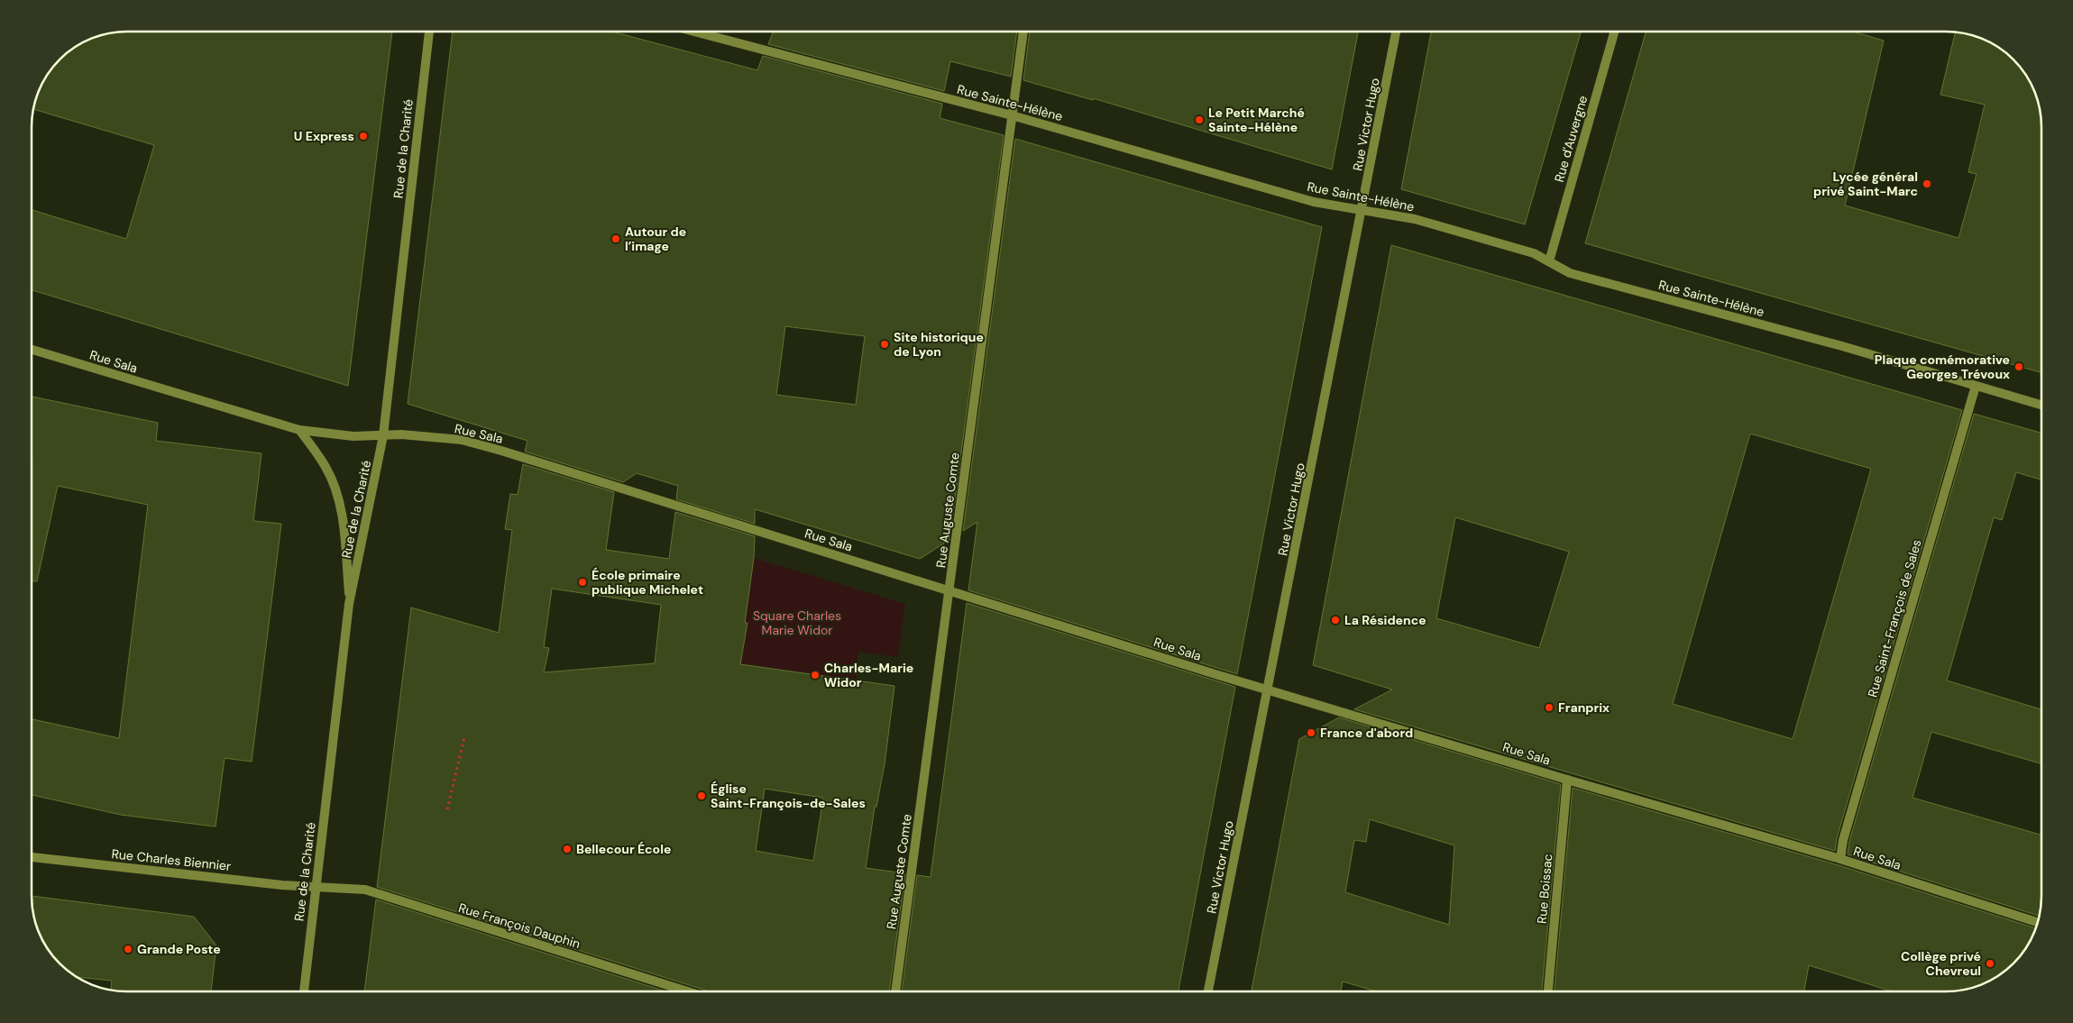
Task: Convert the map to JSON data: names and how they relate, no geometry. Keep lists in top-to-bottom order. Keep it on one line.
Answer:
{"streets":{"street":["Rue Sainte-Hélène","Rue Victor Hugo","Rue d'Auvergne","Rue de la Charité","Rue Sala","Rue Auguste Comte","Rue Saint-François de Sales","Rue Charles Biennier","Rue Boissac","Rue François Dauphin"]},"crossings":[["Rue Sainte-Hélène","Rue Victor Hugo"],["Rue Sainte-Hélène","Rue d'Auvergne"],["Rue Sainte-Hélène","Rue Auguste Comte"],["Rue Sainte-Hélène","Rue Saint-François de Sales"],["Rue Victor Hugo","Rue Sala"],["Rue de la Charité","Rue Sala"],["Rue de la Charité","Rue Charles Biennier"],["Rue de la Charité","Rue François Dauphin"],["Rue Sala","Rue Auguste Comte"],["Rue Sala","Rue Saint-François de Sales"],["Rue Sala","Rue Boissac"],["Rue Charles Biennier","Rue François Dauphin"]],"parks":["Square Charles Marie Widor"],"places":["Le Petit Marché Sainte-Hélène","U Express","Lycée général privé Saint-Marc","Autour de l’image","Site historique de Lyon","Plaque comémorative Georges Trévoux","École primaire publique Michelet","La Résidence","Charles-Marie Widor","Franprix","France d'abord","Église Saint-François-de-Sales","Bellecour École","Grande Poste","Collège privé Chevreul"]}
